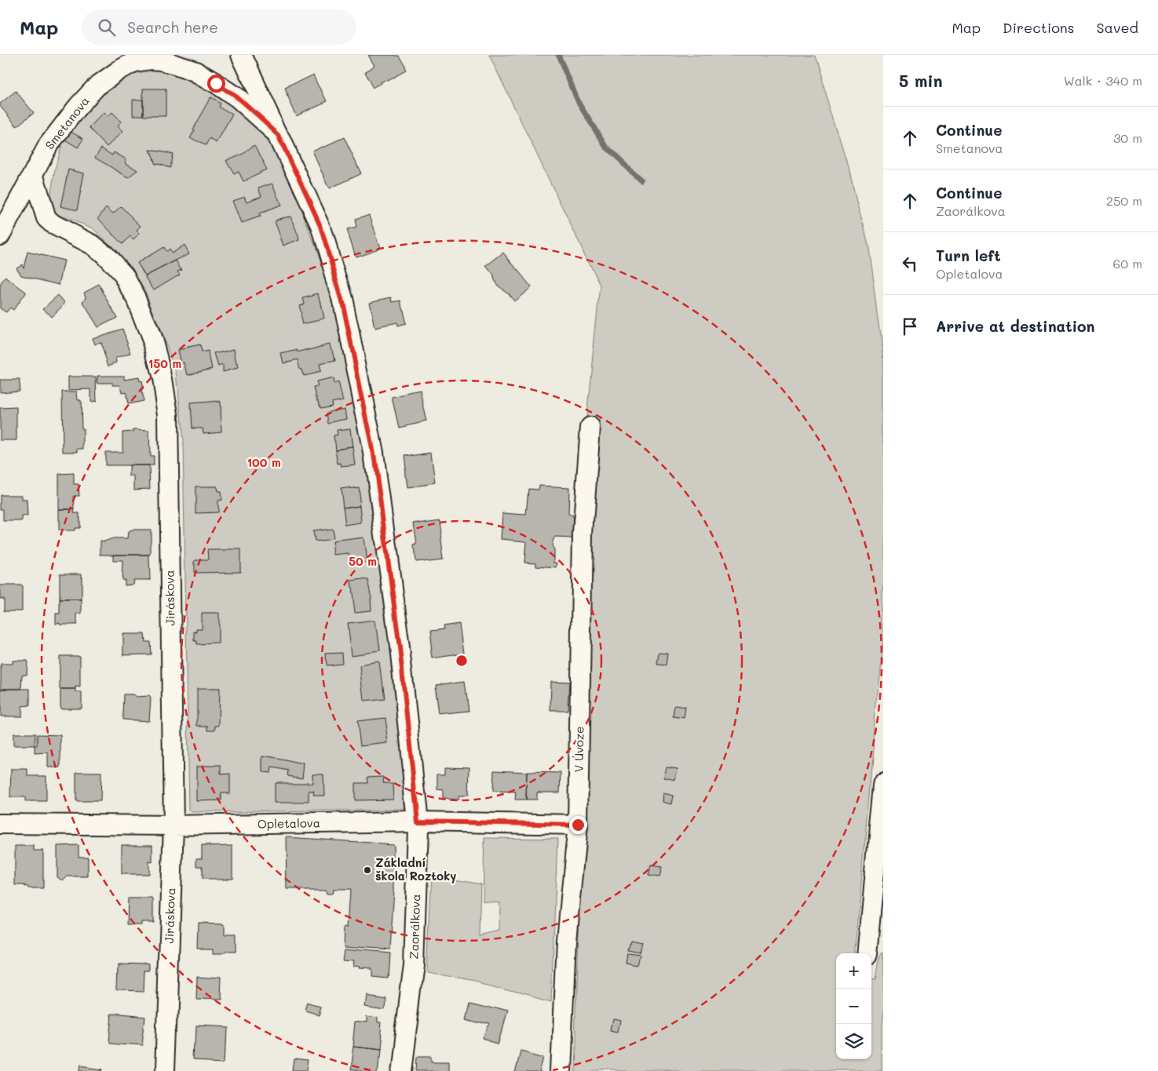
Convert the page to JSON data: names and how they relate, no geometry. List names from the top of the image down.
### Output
{
  "streets": {
    "street": [
      "Smetanova",
      "Jiráskova",
      "V Úvoze",
      "Opletalova",
      "Zaorálkova"
    ]
  },
  "crossings": [
    ["Smetanova", "Jiráskova"],
    ["Smetanova", "Zaorálkova"],
    ["Jiráskova", "Opletalova"],
    ["V Úvoze", "Opletalova"],
    ["Opletalova", "Zaorálkova"]
  ],
  "places": ["Základní škola Roztoky"],
  "page": {
    "header": "Map",
    "search": "Search here",
    "nav": ["Map", "Directions", "Saved"],
    "heading": ["5 min", "Walk · 340 m"],
    "list": [
      ["Continue", "Smetanova", "30 m"],
      ["Continue", "Zaorálkova", "250 m"],
      ["Turn left", "Opletalova", "60 m"],
      "Arrive at destination"
    ],
    "map_buttons": ["+", "−"]
  },
  "rings": ["150 m", "100 m", "50 m"]
}
